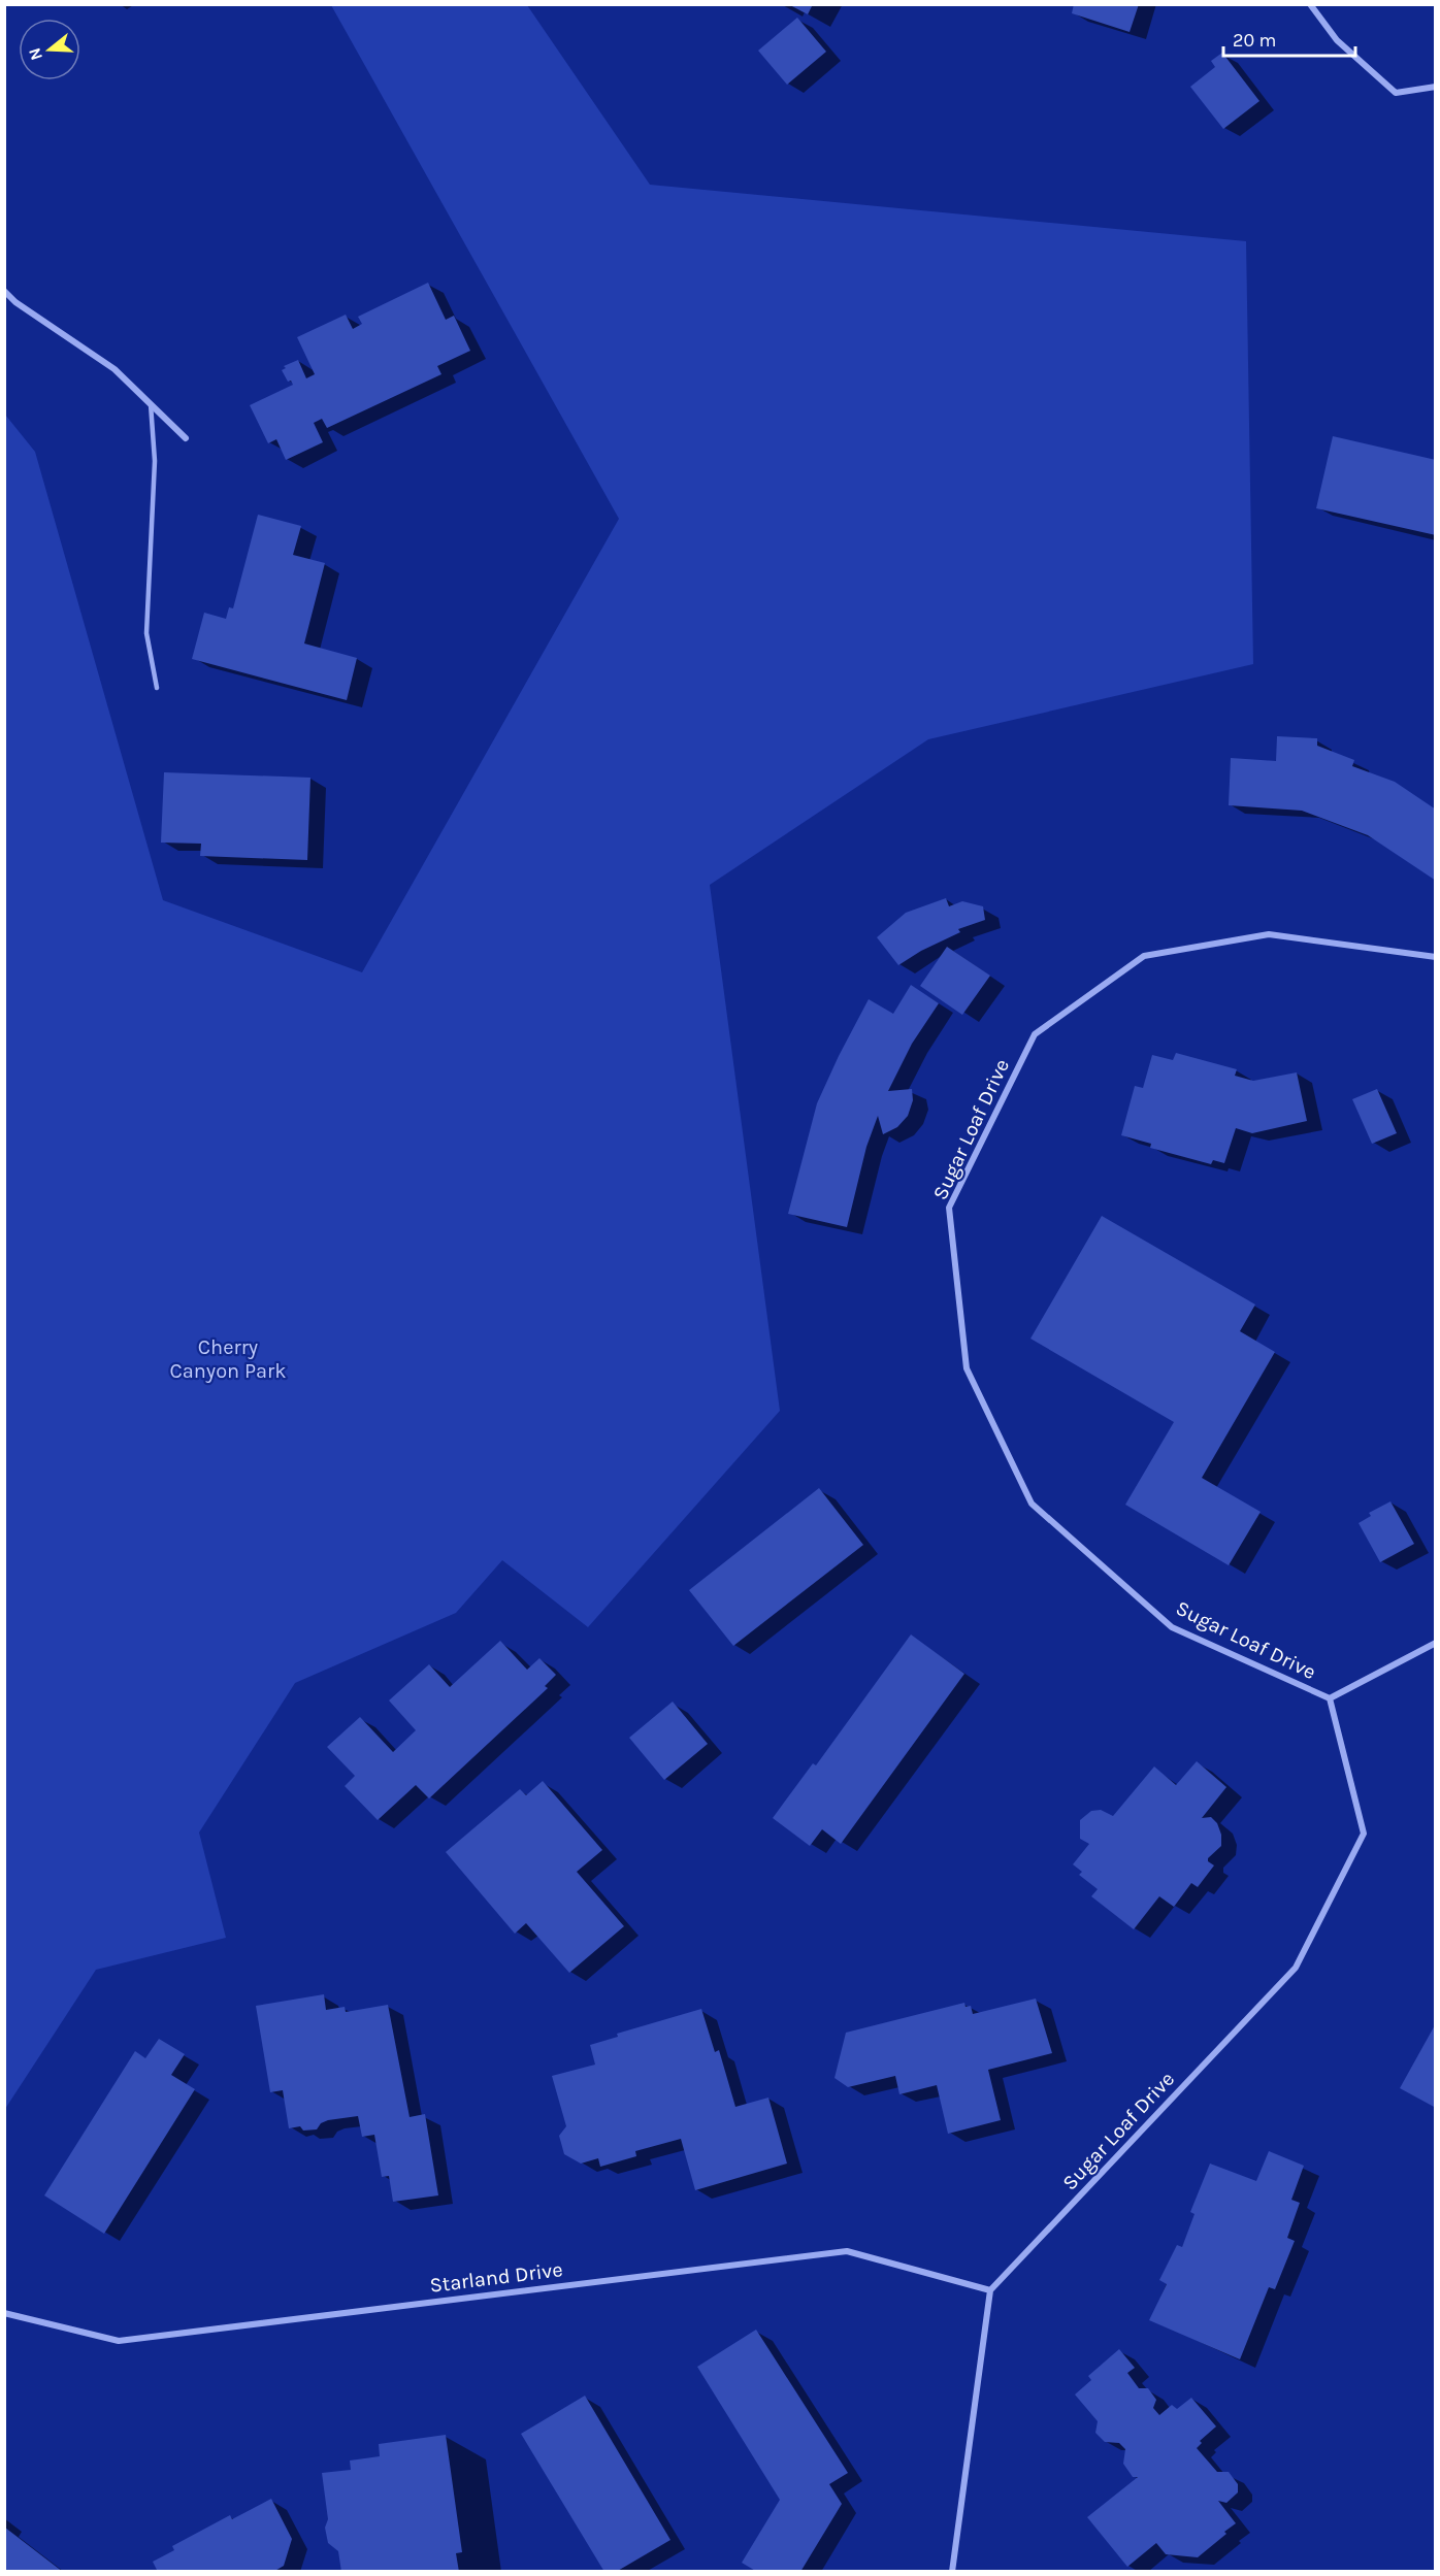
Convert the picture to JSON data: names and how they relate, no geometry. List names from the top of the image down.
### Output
{
  "streets": {
    "street": ["Sugar Loaf Drive", "Starland Drive"]
  },
  "crossings": [
    ["Sugar Loaf Drive", "Starland Drive"]
  ],
  "parks": ["Cherry Canyon Park"],
  "scale_bar": "20 m",
  "north": "left"
}
